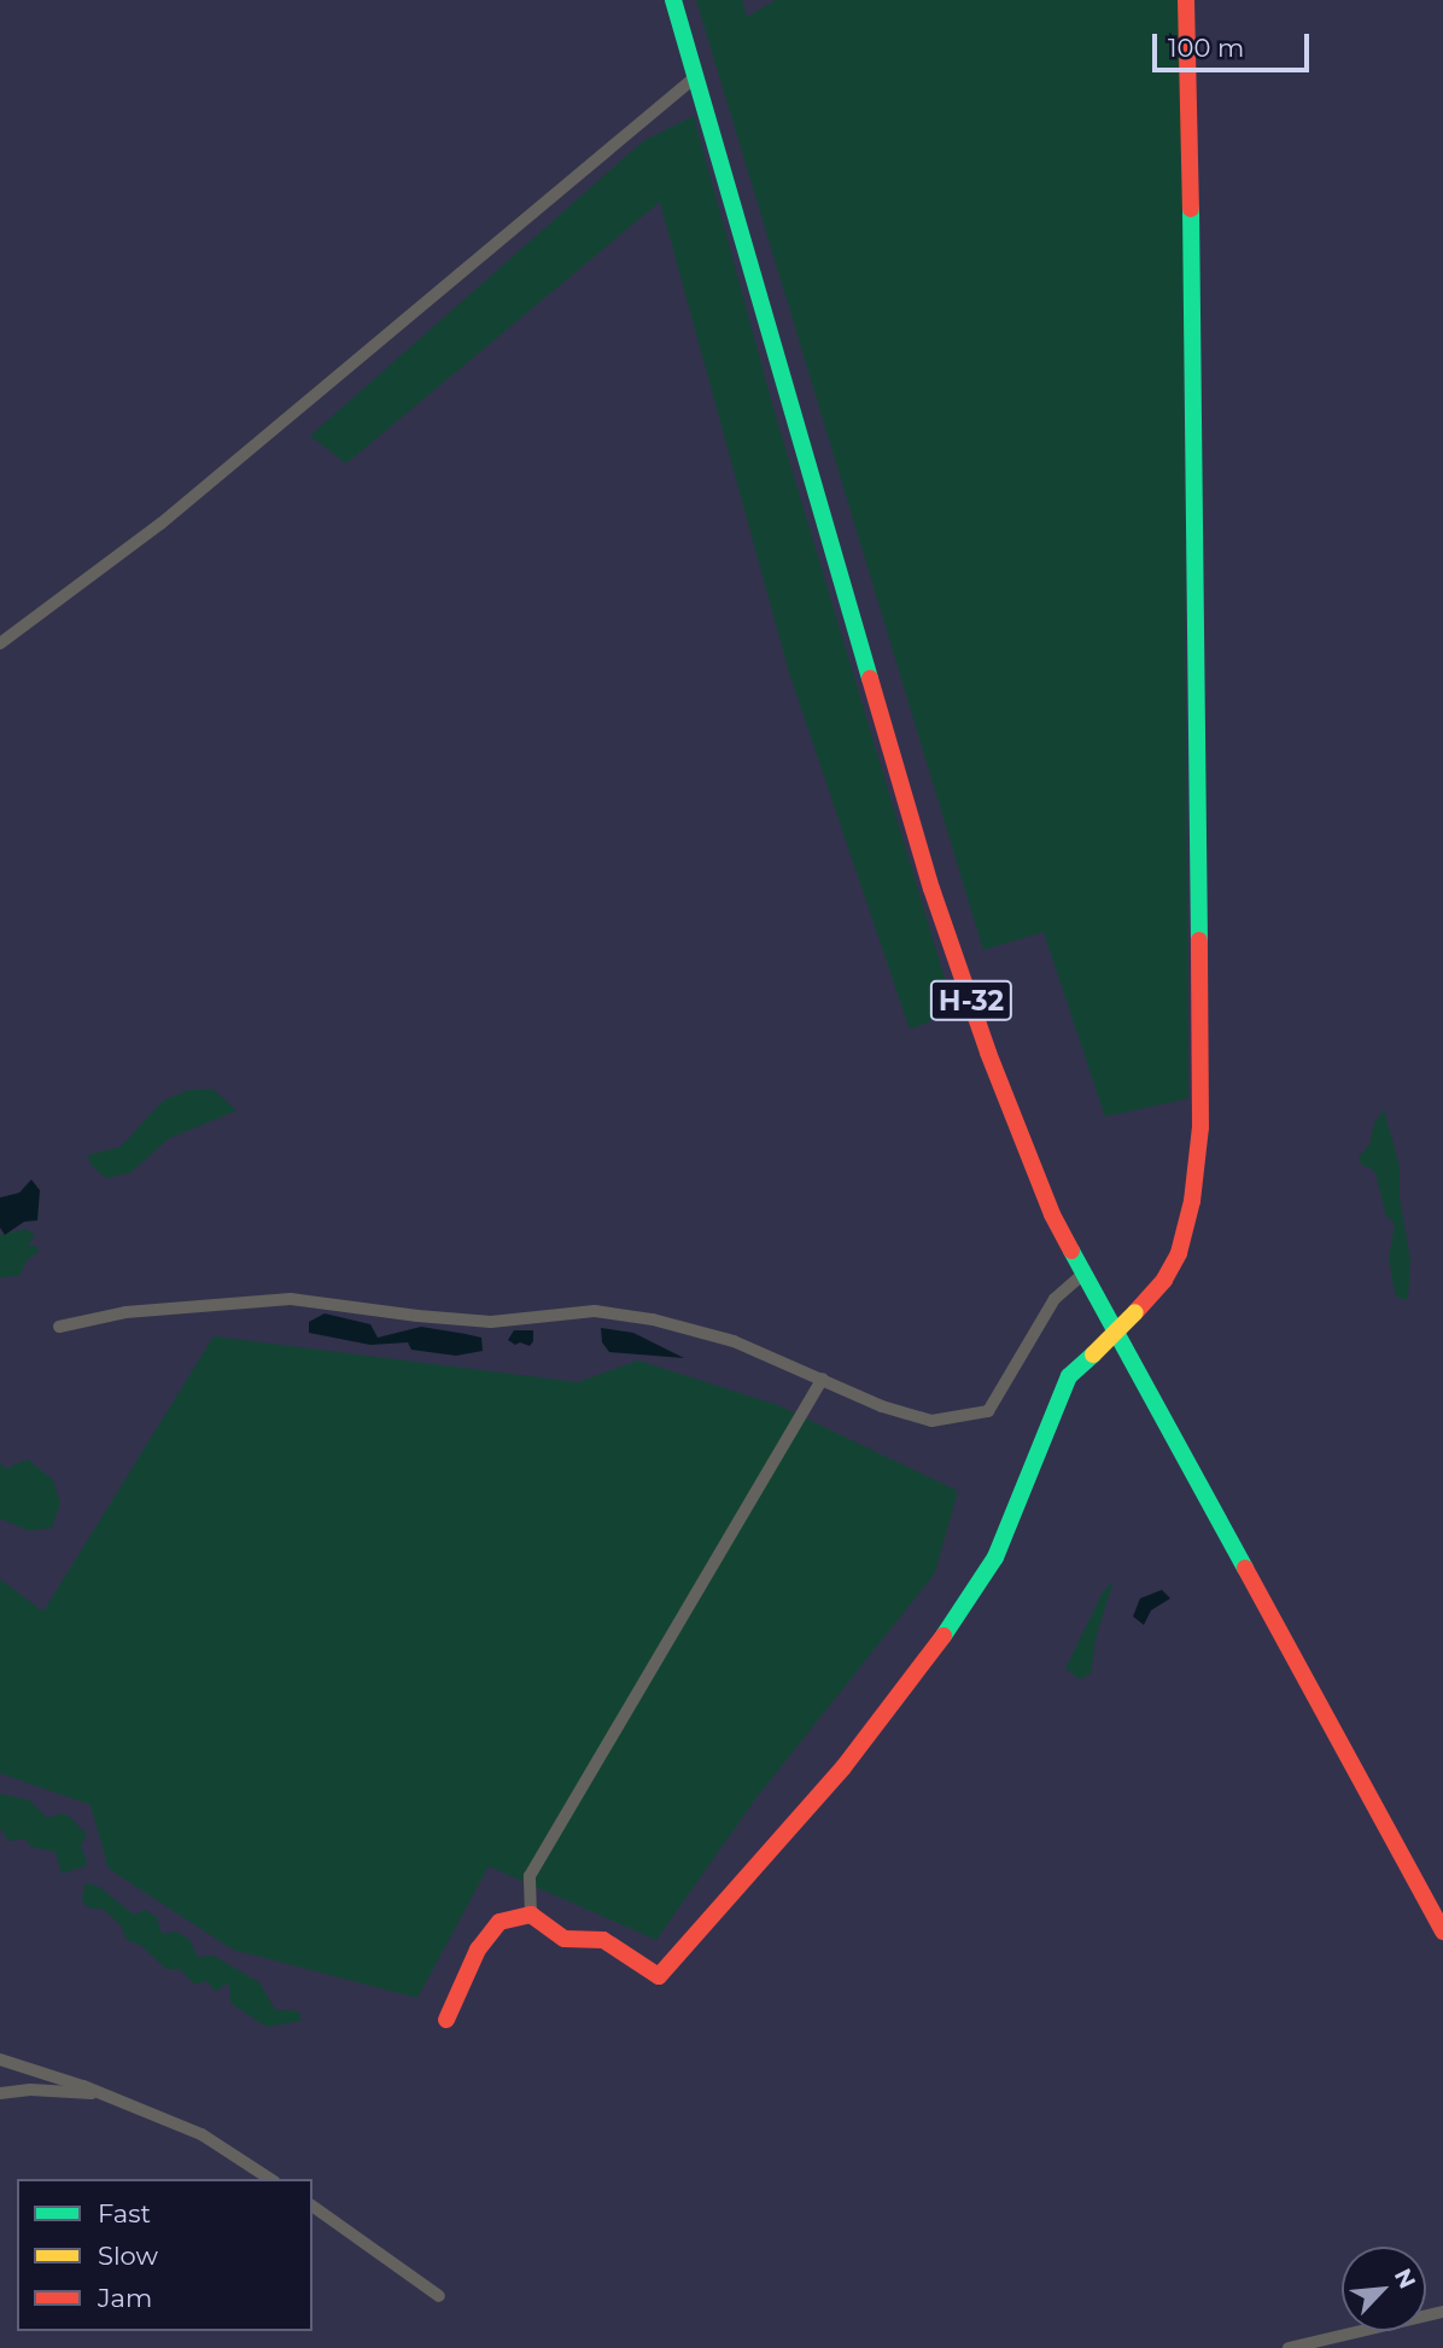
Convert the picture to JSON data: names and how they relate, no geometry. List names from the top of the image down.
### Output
{
  "streets": {
    "street": ["Н-32"]
  },
  "legend": ["Fast", "Slow", "Jam"],
  "scale_bar": "100 m",
  "north": "top right"
}
